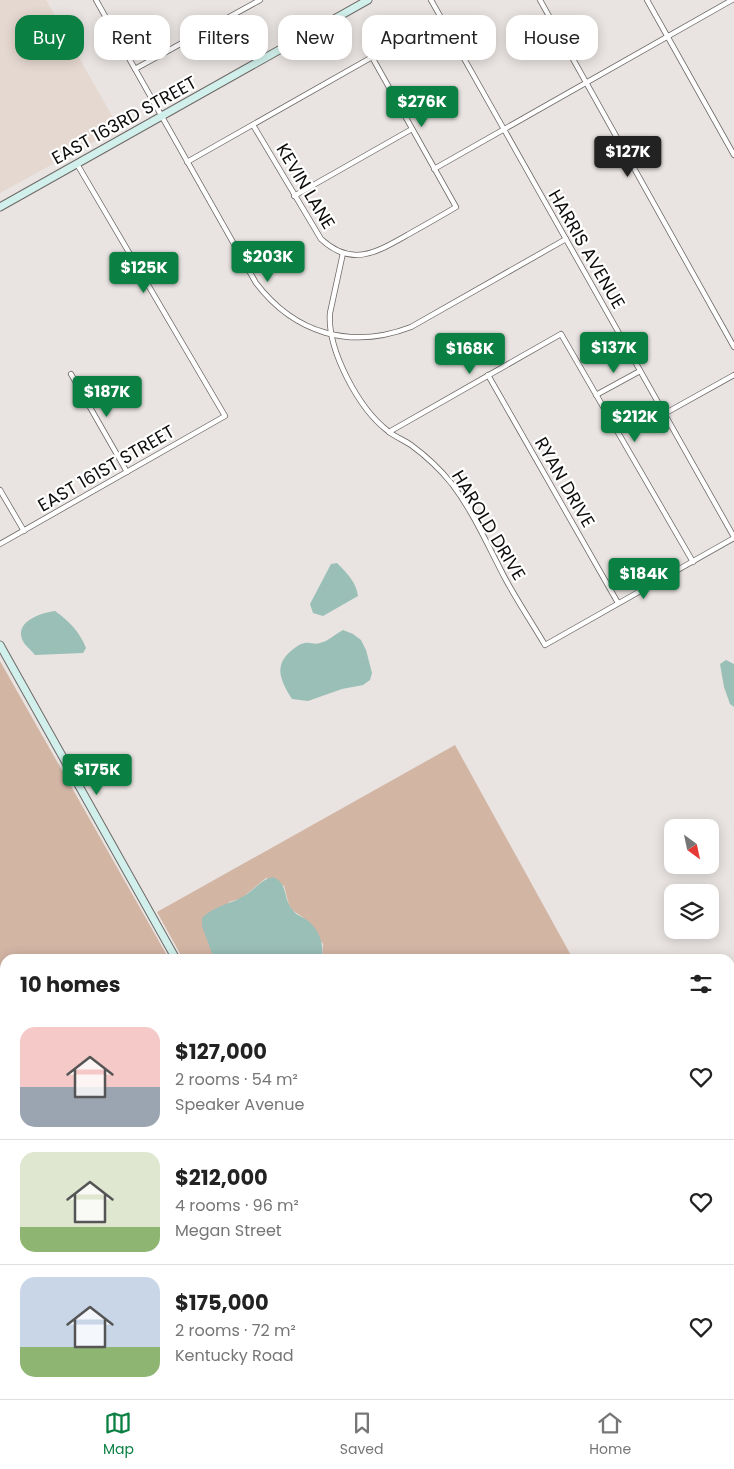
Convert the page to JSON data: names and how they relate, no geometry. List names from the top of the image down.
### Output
{
  "streets": {
    "street": [
      "EAST 163RD STREET",
      "KEVIN LANE",
      "HARRIS AVENUE",
      "EAST 161ST STREET",
      "RYAN DRIVE",
      "HAROLD DRIVE"
    ]
  },
  "crossings": [
    ["EAST 163RD STREET", "EAST 161ST STREET"],
    ["RYAN DRIVE", "HAROLD DRIVE"]
  ],
  "north": "bottom right",
  "page": {
    "chip": [
      "Buy",
      "Rent",
      "Filters",
      "New",
      "Apartment",
      "House"
    ],
    "price": [
      "$276K",
      "$127K",
      "$203K",
      "$125K",
      "$137K",
      "$168K",
      "$187K",
      "$212K",
      "$184K",
      "$175K"
    ],
    "heading": "10 homes",
    "list": [
      {
        "name": "$127,000",
        "note": "2 rooms · 54 m² · Speaker Avenue"
      },
      {
        "name": "$212,000",
        "note": "4 rooms · 96 m² · Megan Street"
      },
      {
        "name": "$175,000",
        "note": "2 rooms · 72 m² · Kentucky Road"
      }
    ],
    "tabs": ["Map", "Saved", "Home"]
  }
}
